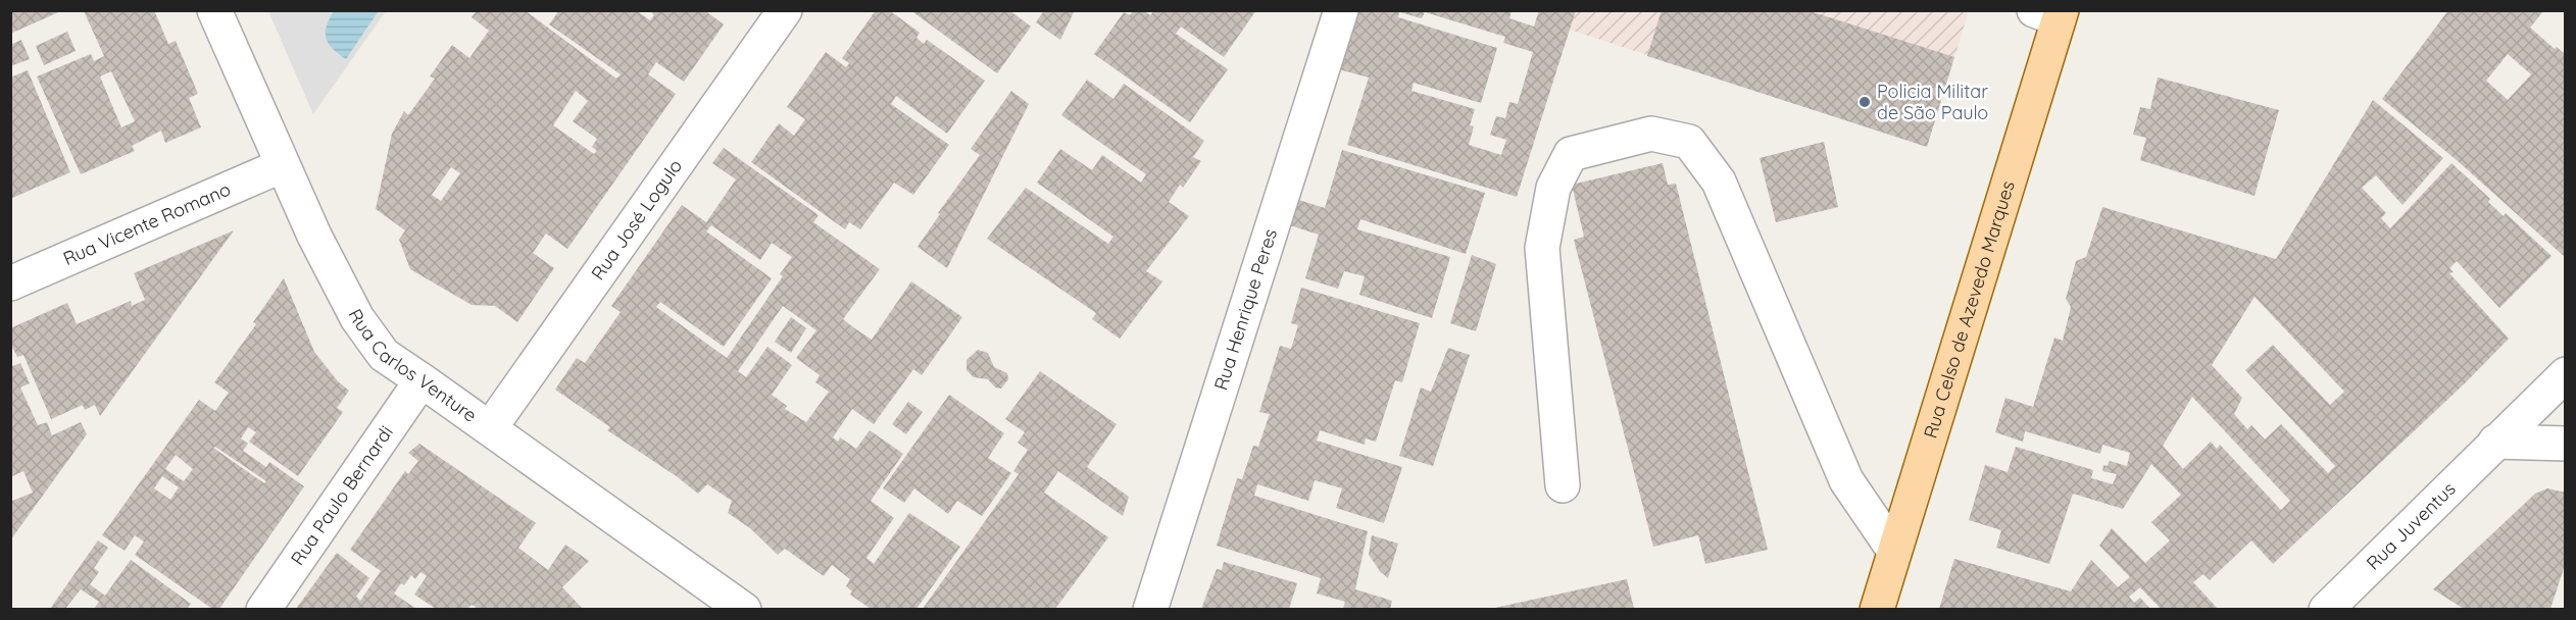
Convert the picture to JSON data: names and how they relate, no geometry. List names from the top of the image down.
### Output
{
  "streets": {
    "main road": ["Rua Celso de Azevedo Marques"],
    "street": [
      "Rua José Logulo",
      "Rua Vicente Romano",
      "Rua Henrique Peres",
      "Rua Carlos Venture",
      "Rua Paulo Bernardi",
      "Rua Juventus"
    ]
  },
  "crossings": [
    ["Rua José Logulo", "Rua Carlos Venture"],
    ["Rua Vicente Romano", "Rua Carlos Venture"],
    ["Rua Carlos Venture", "Rua Paulo Bernardi"]
  ],
  "places": ["Policia Militar de São Paulo"]
}
